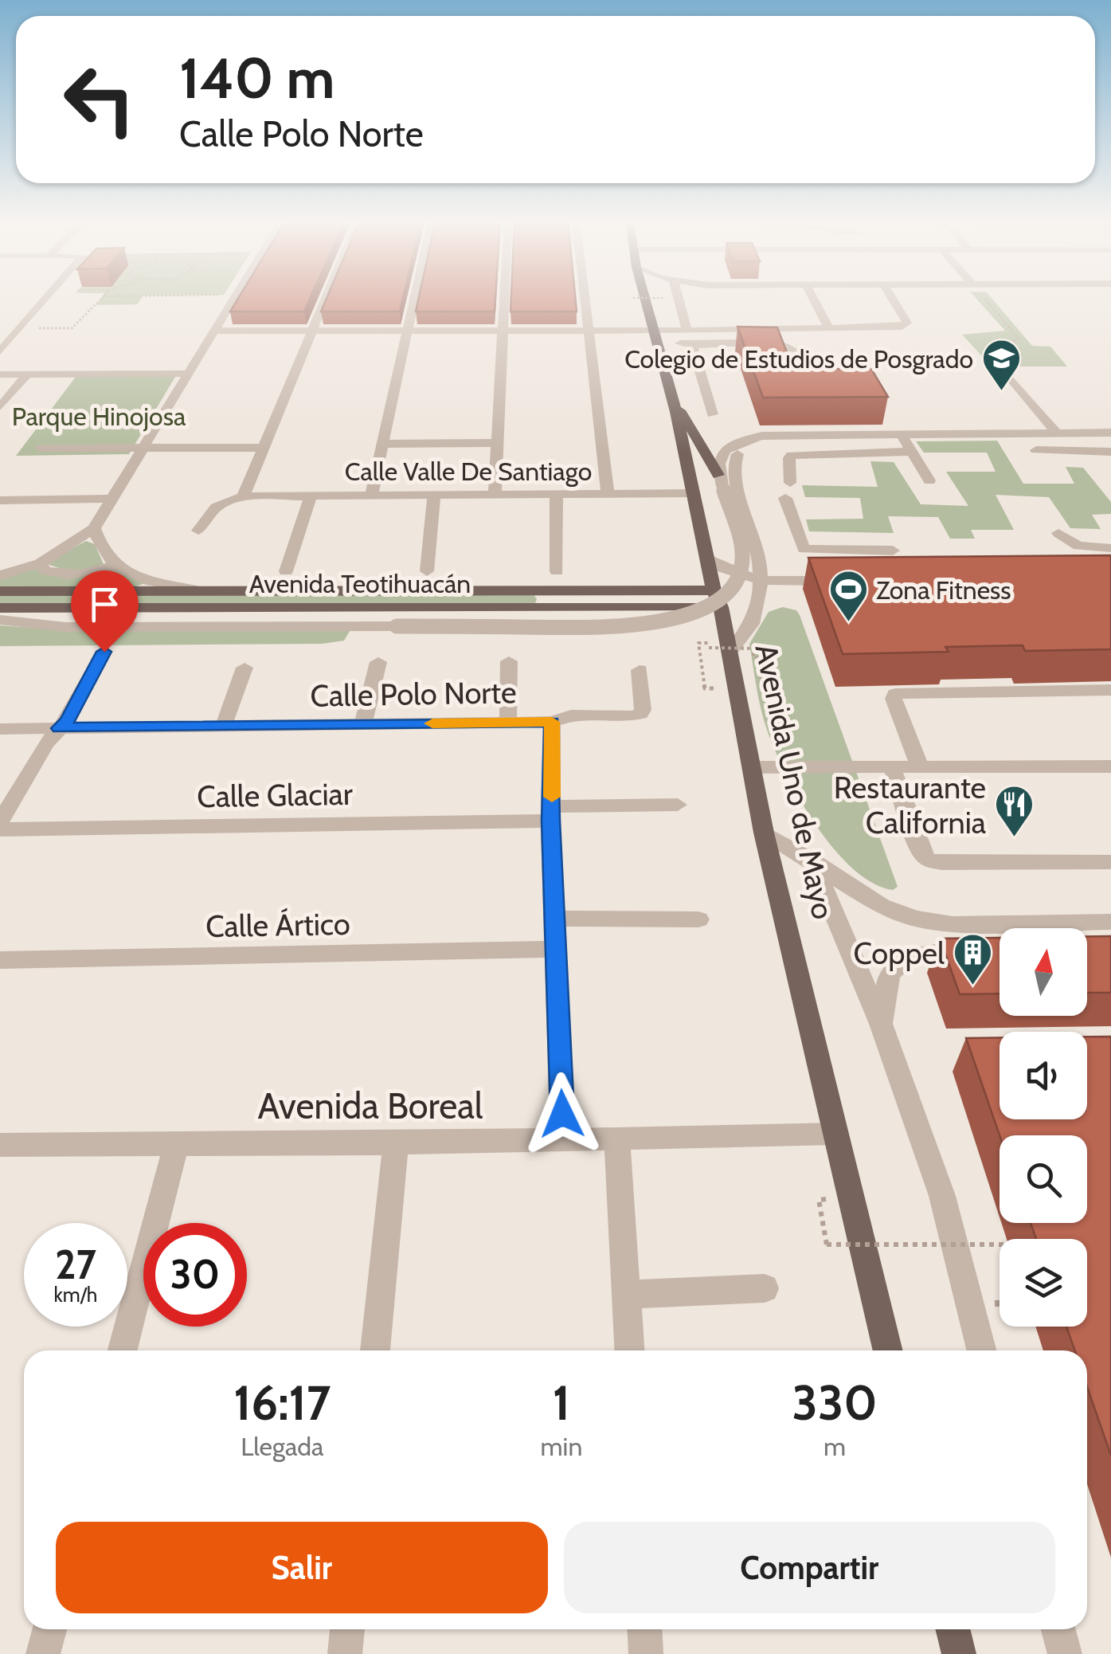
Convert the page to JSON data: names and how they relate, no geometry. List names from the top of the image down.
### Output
{
  "streets": {
    "main road": ["Avenida Teotihuacán", "Avenida Uno de Mayo"],
    "street": [
      "Calle Valle De Santiago",
      "Calle Polo Norte",
      "Calle Glaciar",
      "Calle Ártico",
      "Avenida Boreal"
    ]
  },
  "crossings": [
    ["Calle Valle De Santiago", "Avenida Uno de Mayo"],
    ["Avenida Teotihuacán", "Avenida Uno de Mayo"],
    ["Calle Polo Norte", "Calle Glaciar"],
    ["Calle Polo Norte", "Calle Ártico"],
    ["Calle Polo Norte", "Avenida Boreal"],
    ["Avenida Uno de Mayo", "Avenida Boreal"]
  ],
  "parks": ["Parque Hinojosa"],
  "places": {
    "school or university": ["Colegio de Estudios de Posgrado"],
    "sports": ["Zona Fitness"],
    "restaurant": ["Restaurante California"],
    "building": ["Coppel"]
  },
  "north": "top",
  "page": {
    "turn": ["140 m", "Calle Polo Norte"],
    "speed": "27 km/h",
    "limit": "30",
    "eta": [
      "16:17",
      "Llegada",
      "1",
      "min",
      "330",
      "m"
    ],
    "buttons": ["Salir", "Compartir"]
  }
}
